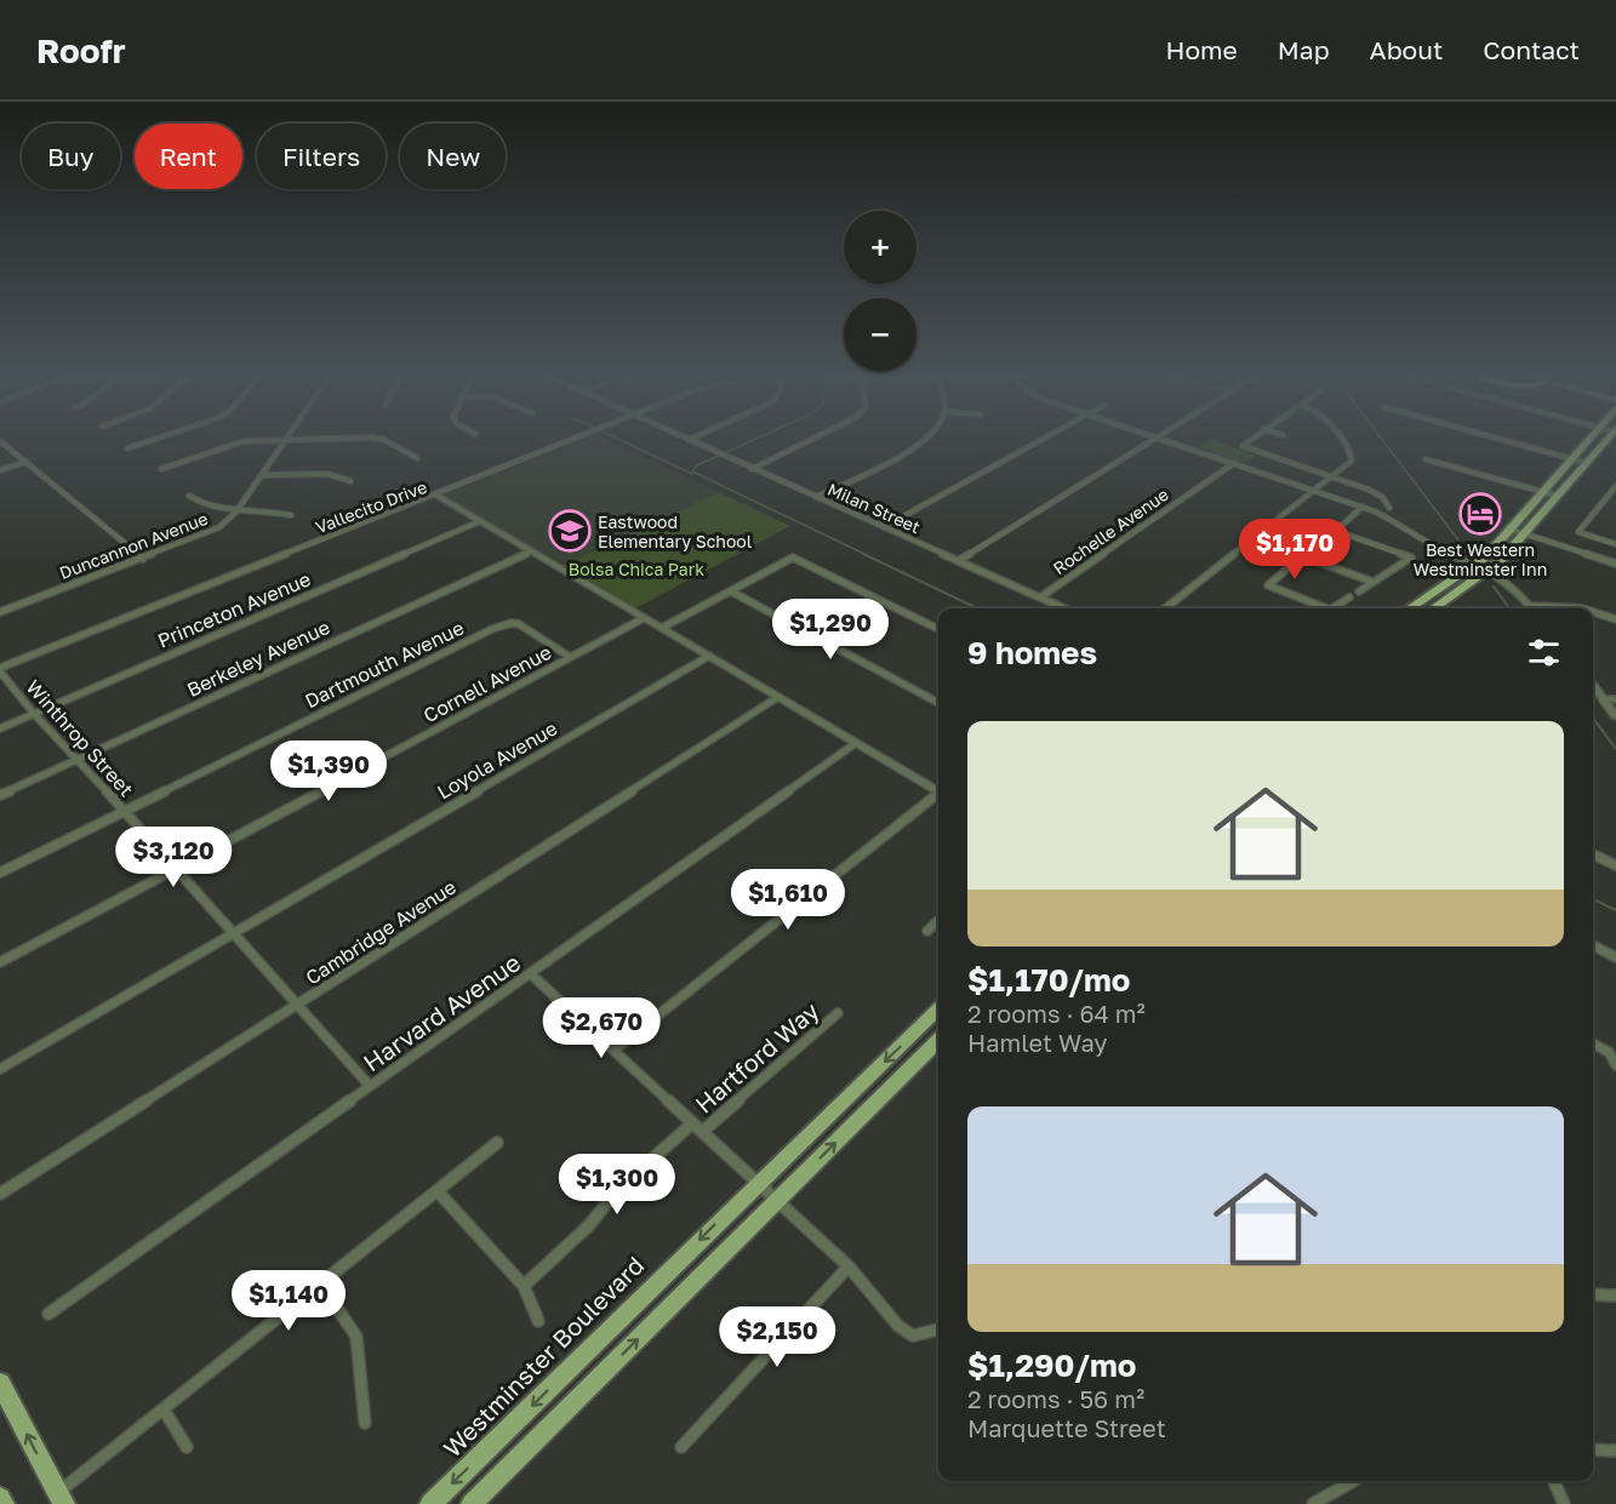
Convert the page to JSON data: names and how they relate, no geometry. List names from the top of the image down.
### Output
{
  "streets": {
    "main road": ["Westminster Boulevard"],
    "street": [
      "Vallecito Drive",
      "Milan Street",
      "Rochelle Avenue",
      "Duncannon Avenue",
      "Princeton Avenue",
      "Berkeley Avenue",
      "Dartmouth Avenue",
      "Cornell Avenue",
      "Winthrop Street",
      "Loyola Avenue",
      "Cambridge Avenue",
      "Harvard Avenue",
      "Hartford Way"
    ]
  },
  "crossings": [
    ["Vallecito Drive", "Winthrop Street"],
    ["Milan Street", "Rochelle Avenue"],
    ["Princeton Avenue", "Winthrop Street"],
    ["Berkeley Avenue", "Winthrop Street"],
    ["Dartmouth Avenue", "Cornell Avenue"],
    ["Dartmouth Avenue", "Winthrop Street"],
    ["Cornell Avenue", "Winthrop Street"],
    ["Winthrop Street", "Loyola Avenue"],
    ["Winthrop Street", "Cambridge Avenue"],
    ["Winthrop Street", "Harvard Avenue"]
  ],
  "parks": ["Bolsa Chica Park"],
  "places": {
    "hotel": ["Best Western Westminster Inn"],
    "school or university": ["Eastwood Elementary School"]
  },
  "page": {
    "header": "Roofr",
    "nav": [
      "Home",
      "Map",
      "About",
      "Contact"
    ],
    "chip": [
      "Buy",
      "Rent",
      "Filters",
      "New"
    ],
    "map_buttons": ["+", "−"],
    "price": [
      "$1,170",
      "$1,290",
      "$1,390",
      "$3,120",
      "$1,610",
      "$2,670",
      "$1,300",
      "$1,140",
      "$2,150"
    ],
    "heading": "9 homes",
    "list": [
      {
        "name": "$1,170/mo",
        "note": "2 rooms · 64 m² · Hamlet Way"
      },
      {
        "name": "$1,290/mo",
        "note": "2 rooms · 56 m² · Marquette Street"
      }
    ]
  }
}
